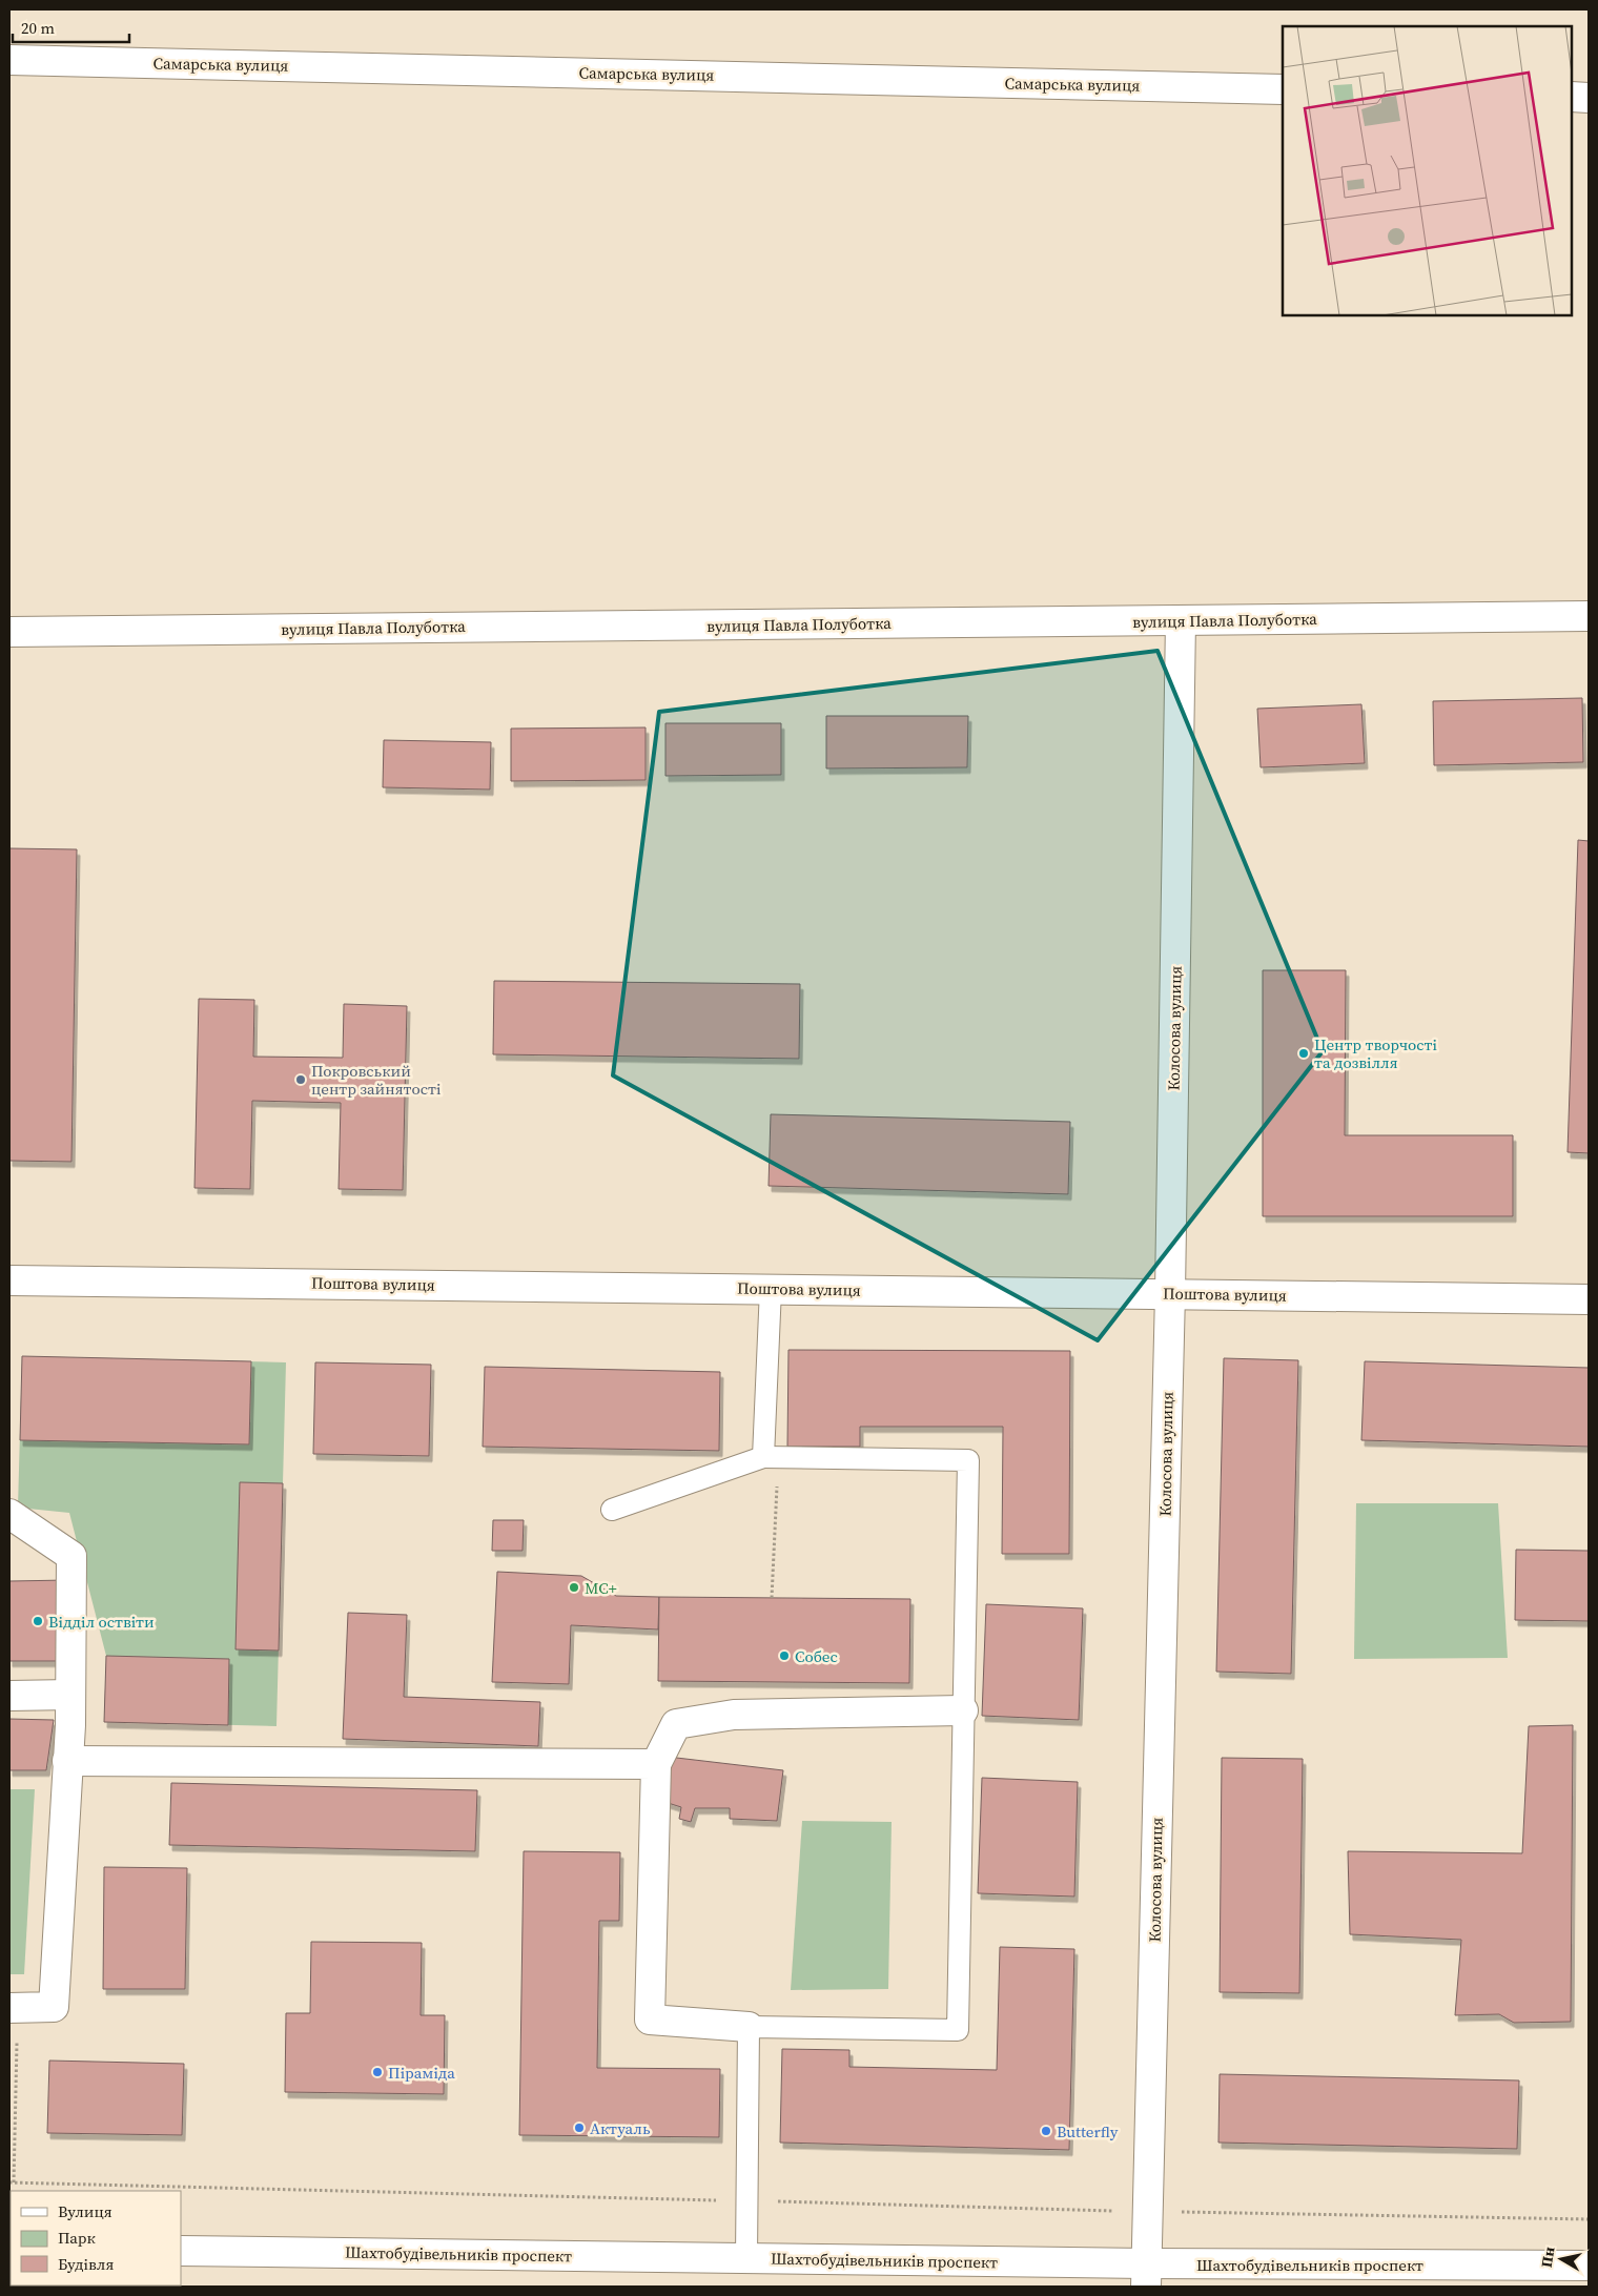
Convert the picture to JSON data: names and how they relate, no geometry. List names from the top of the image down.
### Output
{
  "streets": {
    "street": [
      "Самарська вулиця",
      "вулиця Павла Полуботка",
      "Колосова вулиця",
      "Поштова вулиця",
      "Шахтобудівельників проспект"
    ]
  },
  "crossings": [
    ["вулиця Павла Полуботка", "Колосова вулиця"],
    ["Колосова вулиця", "Поштова вулиця"],
    ["Колосова вулиця", "Шахтобудівельників проспект"]
  ],
  "places": [
    "Центр творчості та дозвілля",
    "Покровський центр зайнятості",
    "МС+",
    "Відділ оствіти",
    "Собес",
    "Піраміда",
    "Актуаль",
    "Butterfly"
  ],
  "legend": ["Вулиця", "Парк", "Будівля"],
  "scale_bar": "20 m",
  "north": "left"
}
